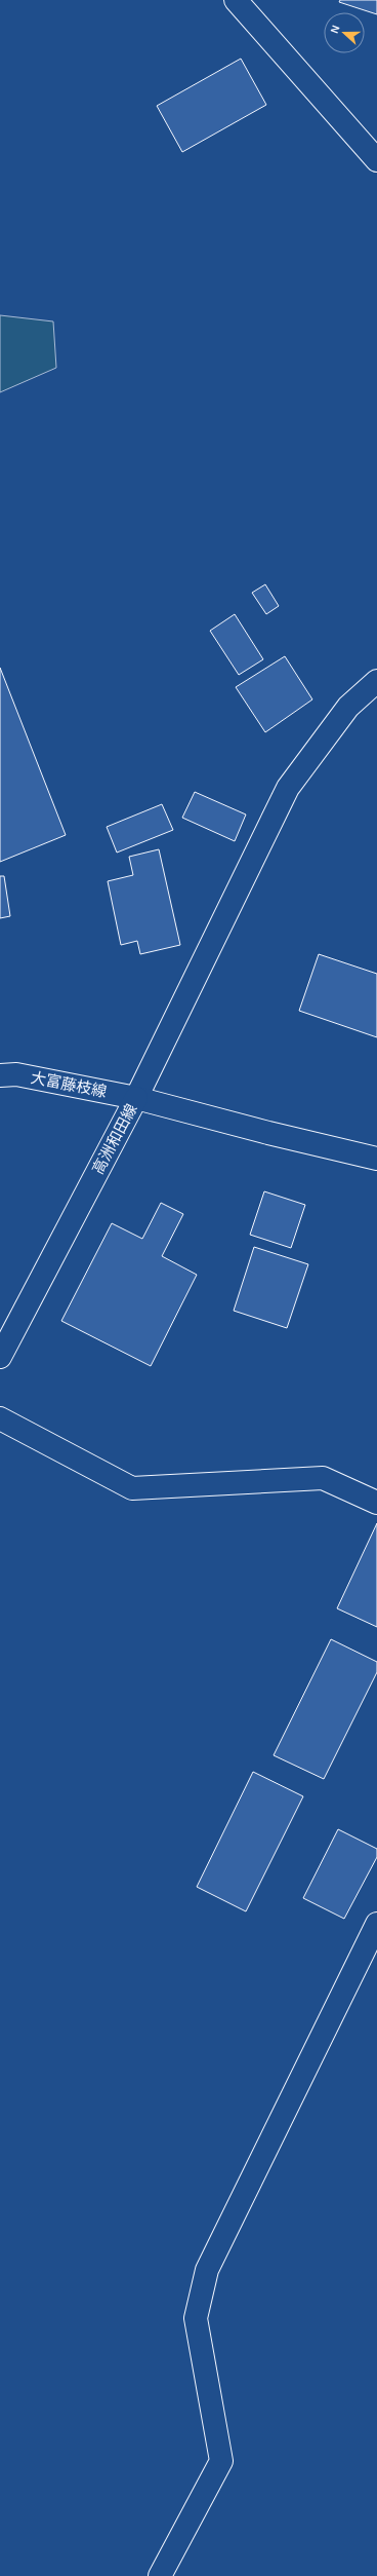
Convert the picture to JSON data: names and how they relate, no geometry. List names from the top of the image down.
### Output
{
  "streets": {
    "street": ["大富藤枝線", "高洲和田線"]
  },
  "crossings": [
    ["大富藤枝線", "高洲和田線"]
  ],
  "north": "left"
}
